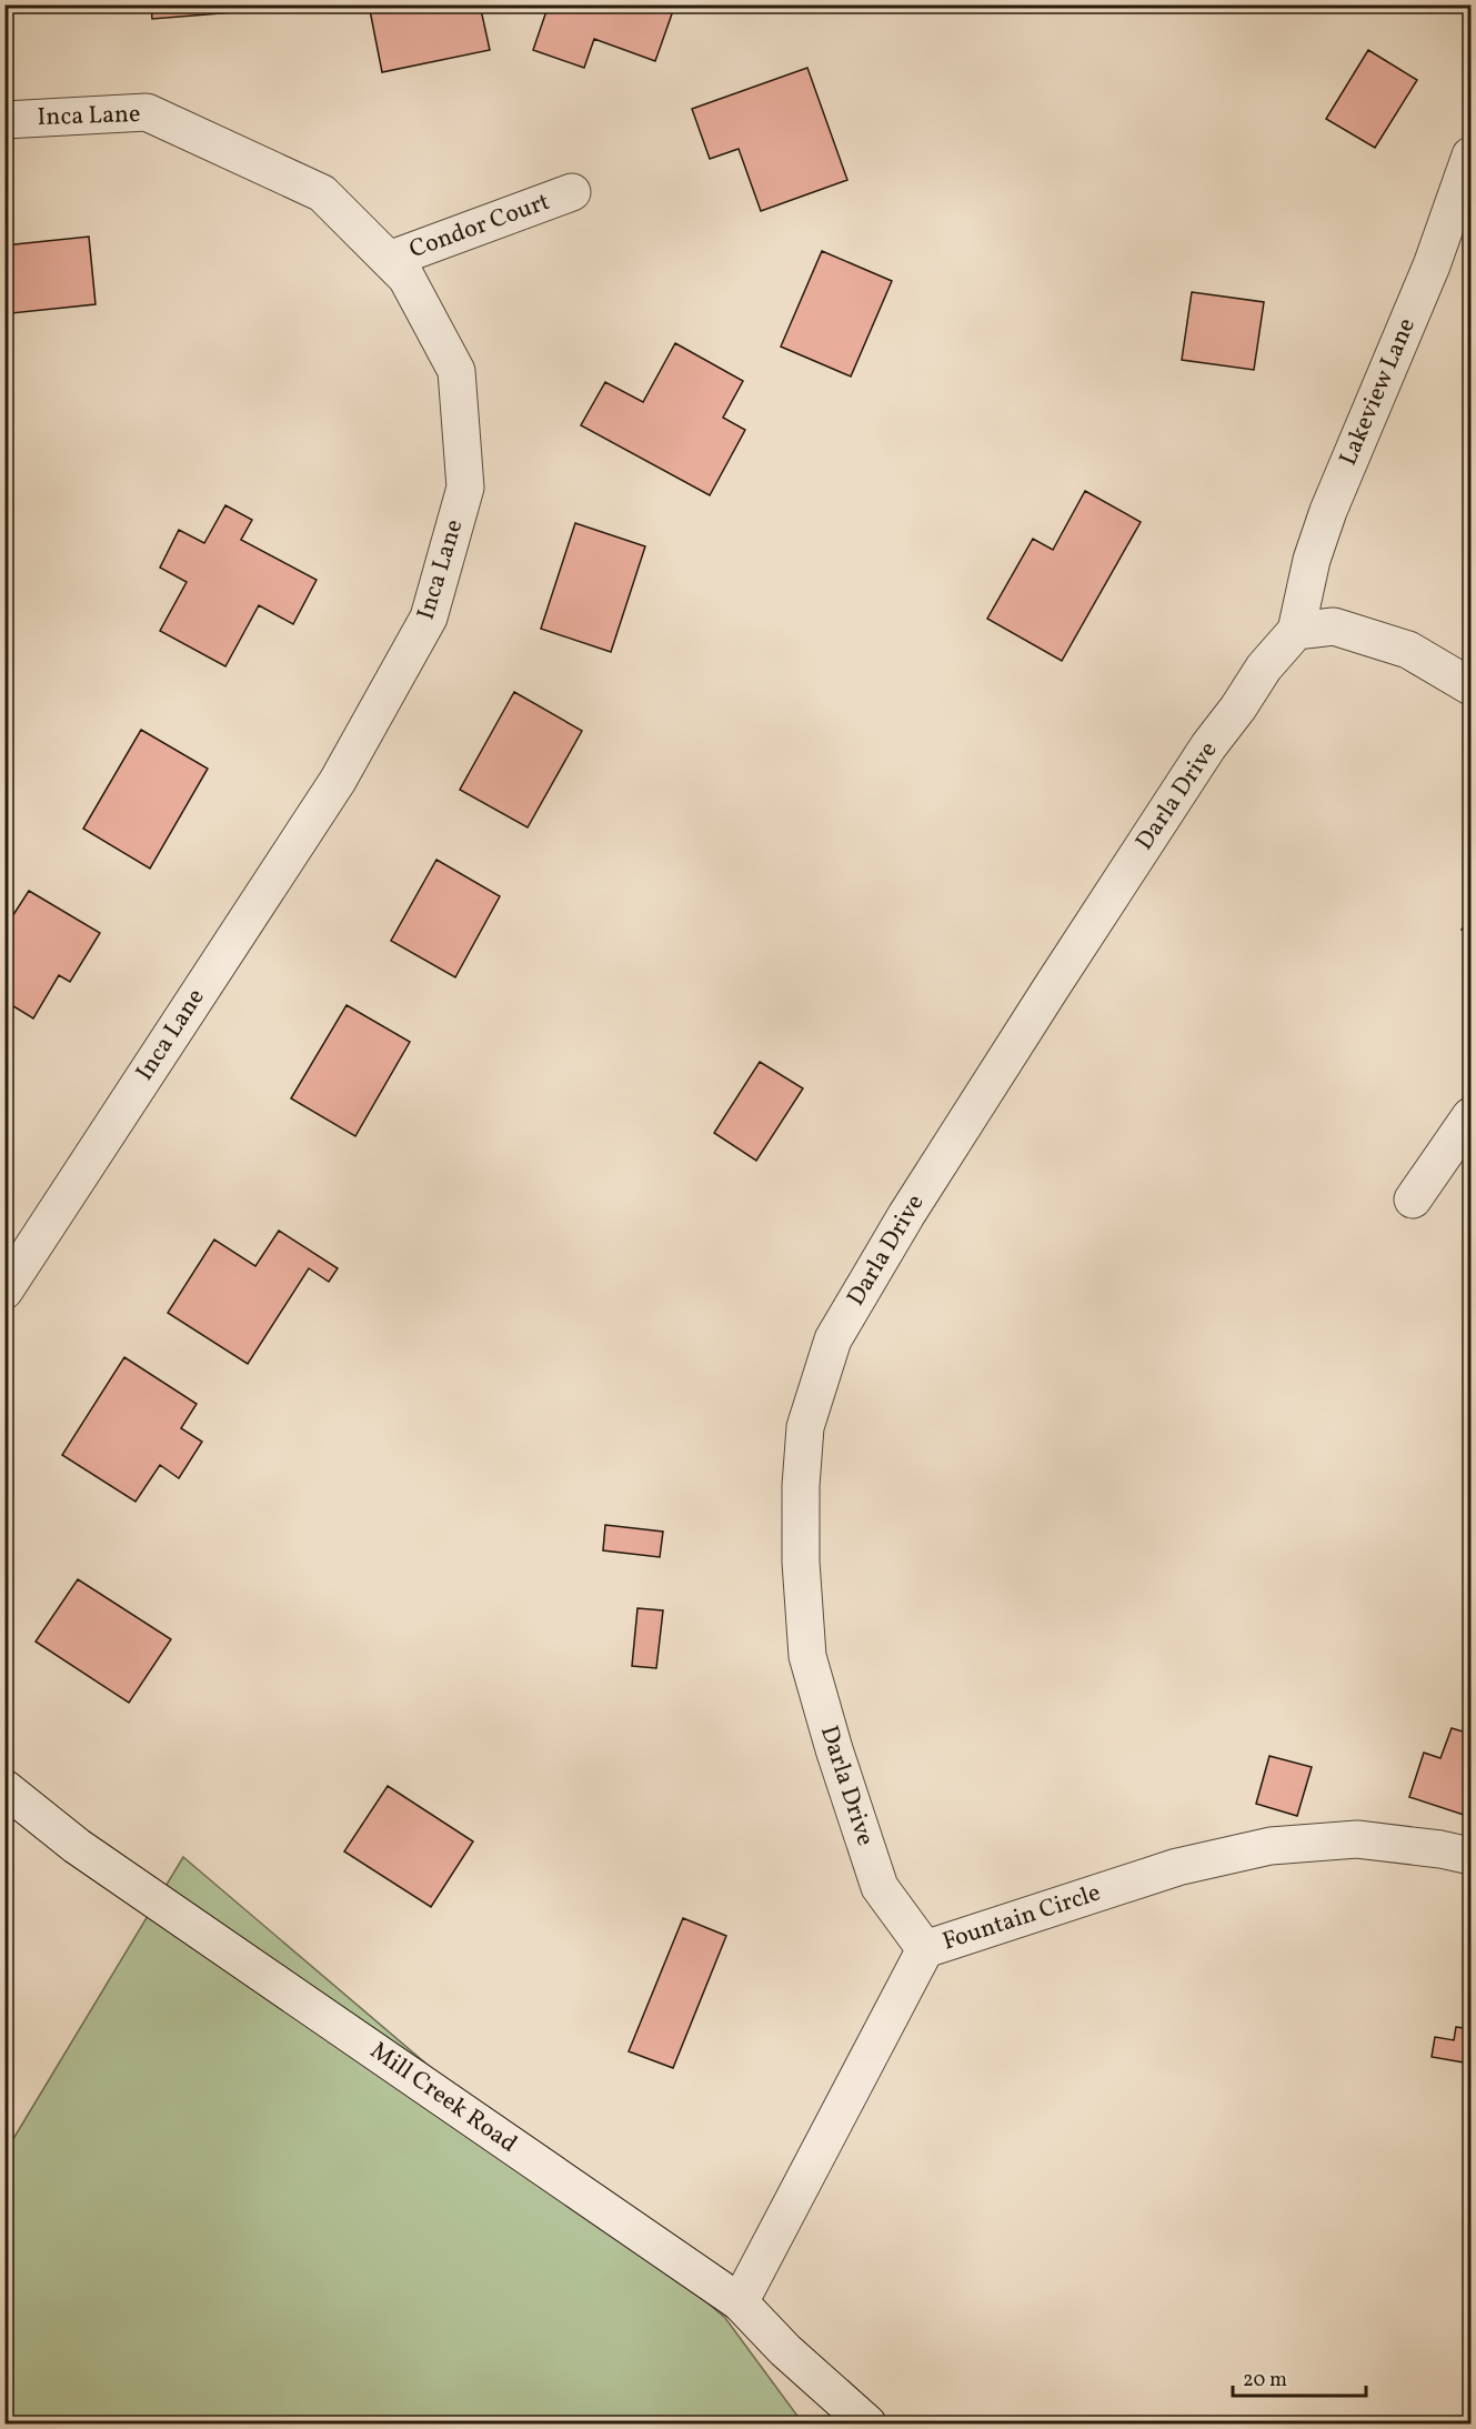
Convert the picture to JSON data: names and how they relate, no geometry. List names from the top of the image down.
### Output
{
  "streets": {
    "street": [
      "Inca Lane",
      "Condor Court",
      "Lakeview Lane",
      "Darla Drive",
      "Fountain Circle",
      "Mill Creek Road"
    ]
  },
  "crossings": [
    ["Inca Lane", "Condor Court"],
    ["Lakeview Lane", "Darla Drive"],
    ["Darla Drive", "Fountain Circle"],
    ["Fountain Circle", "Mill Creek Road"]
  ],
  "scale_bar": "20 m"
}
